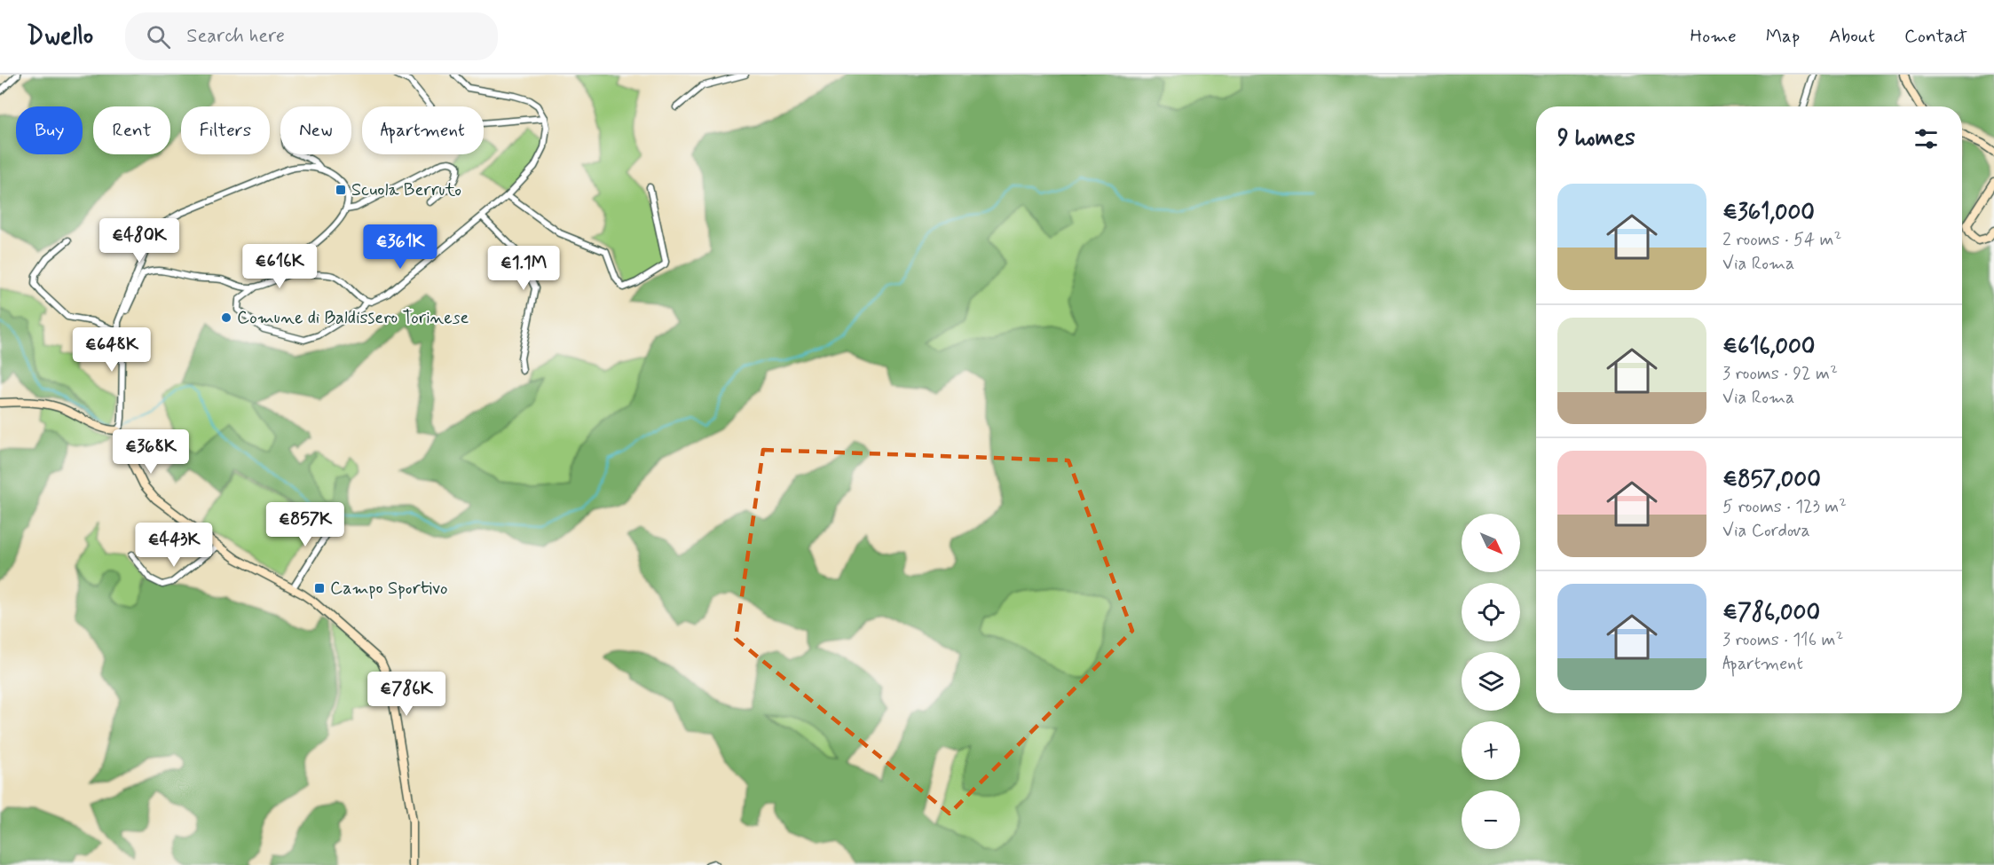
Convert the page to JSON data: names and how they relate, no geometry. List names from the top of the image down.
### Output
{
  "places": {
    "transit": ["Scuola Berruto", "Campo Sportivo"],
    "other": ["Comune di Baldissero Torinese"]
  },
  "north": "bottom right",
  "page": {
    "header": "Dwello",
    "search": "Search here",
    "nav": [
      "Home",
      "Map",
      "About",
      "Contact"
    ],
    "chip": [
      "Buy",
      "Rent",
      "Filters",
      "New",
      "Apartment"
    ],
    "heading": "9 homes",
    "list": [
      {
        "name": "€361,000",
        "note": "2 rooms · 54 m² · Via Roma"
      },
      {
        "name": "€616,000",
        "note": "3 rooms · 92 m² · Via Roma"
      },
      {
        "name": "€857,000",
        "note": "5 rooms · 123 m² · Via Cordova"
      },
      {
        "name": "€786,000",
        "note": "3 rooms · 116 m² · Apartment"
      }
    ],
    "price": [
      "€480K",
      "€361K",
      "€616K",
      "€1.1M",
      "€648K",
      "€368K",
      "€857K",
      "€443K",
      "€786K"
    ],
    "map_buttons": ["+", "−"]
  }
}
